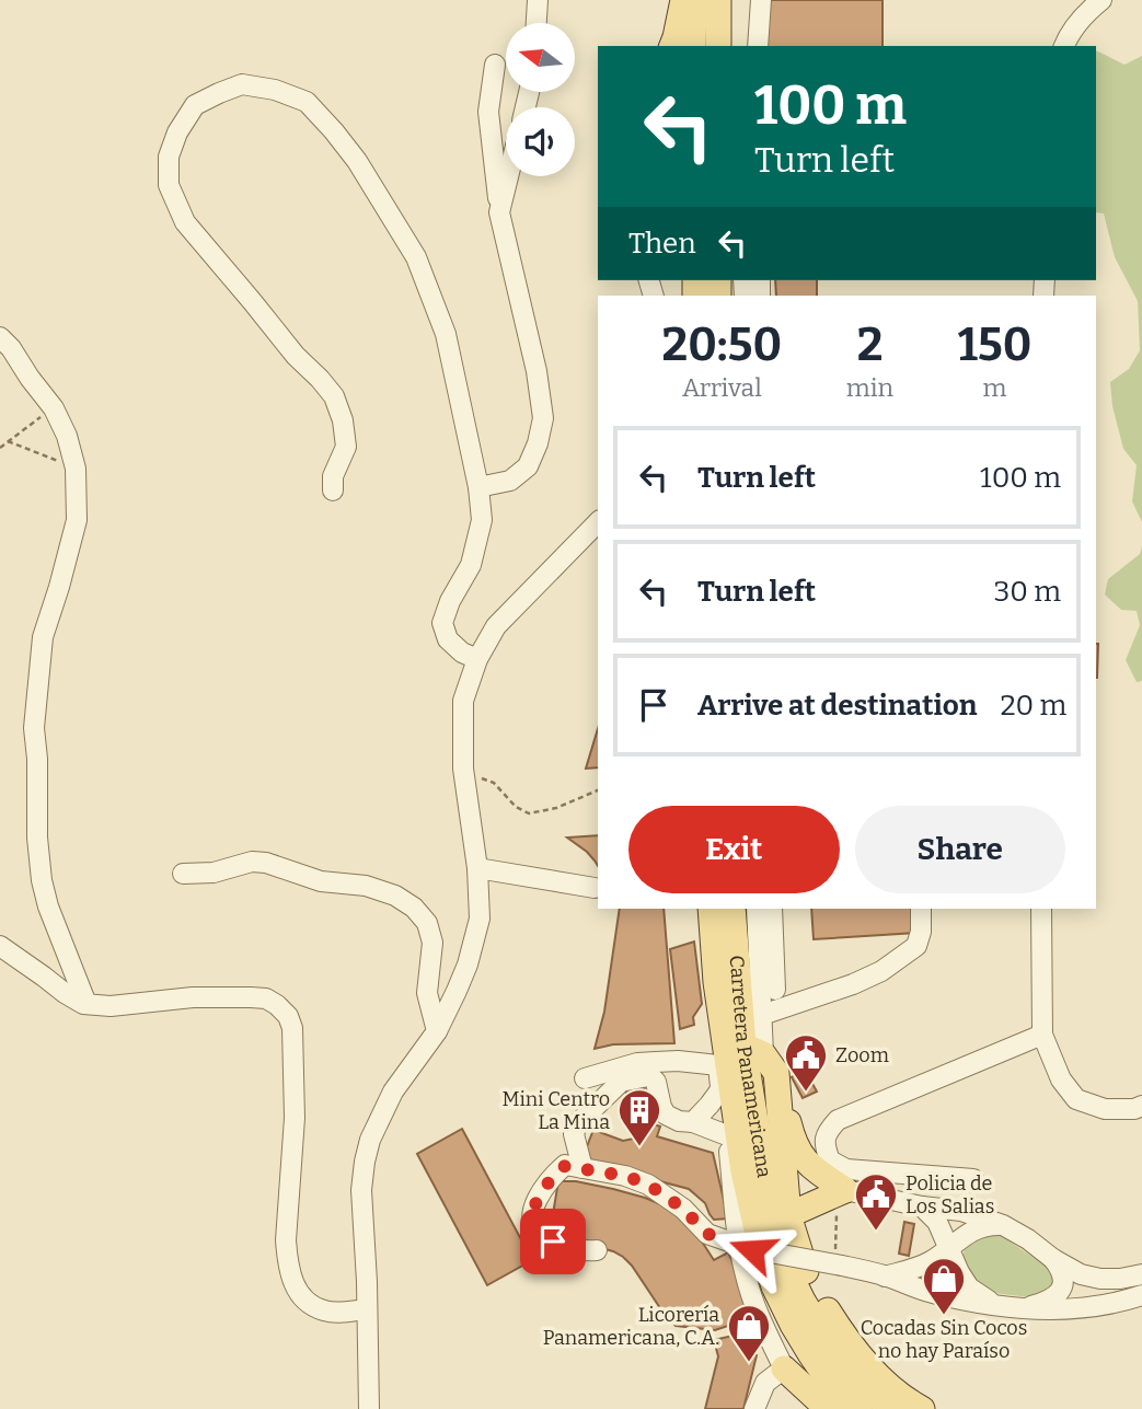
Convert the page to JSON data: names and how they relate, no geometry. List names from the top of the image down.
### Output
{
  "streets": {
    "main road": ["Carretera Panamericana"]
  },
  "places": {
    "public building": ["Zoom", "Policia de Los Salias"],
    "building": ["Mini Centro La Mina"],
    "shop": ["Cocadas Sin Cocos no hay Paraíso", "Licorería Panamericana, C.A."]
  },
  "north": "left",
  "page": {
    "turn": ["100 m", "Turn left"],
    "then": "Then",
    "eta": [
      "20:50",
      "Arrival",
      "2",
      "min",
      "150",
      "m"
    ],
    "list": [
      {
        "name": "Turn left",
        "value": "100 m"
      },
      {
        "name": "Turn left",
        "value": "30 m"
      },
      {
        "name": "Arrive at destination",
        "value": "20 m"
      }
    ],
    "buttons": ["Exit", "Share"]
  }
}
